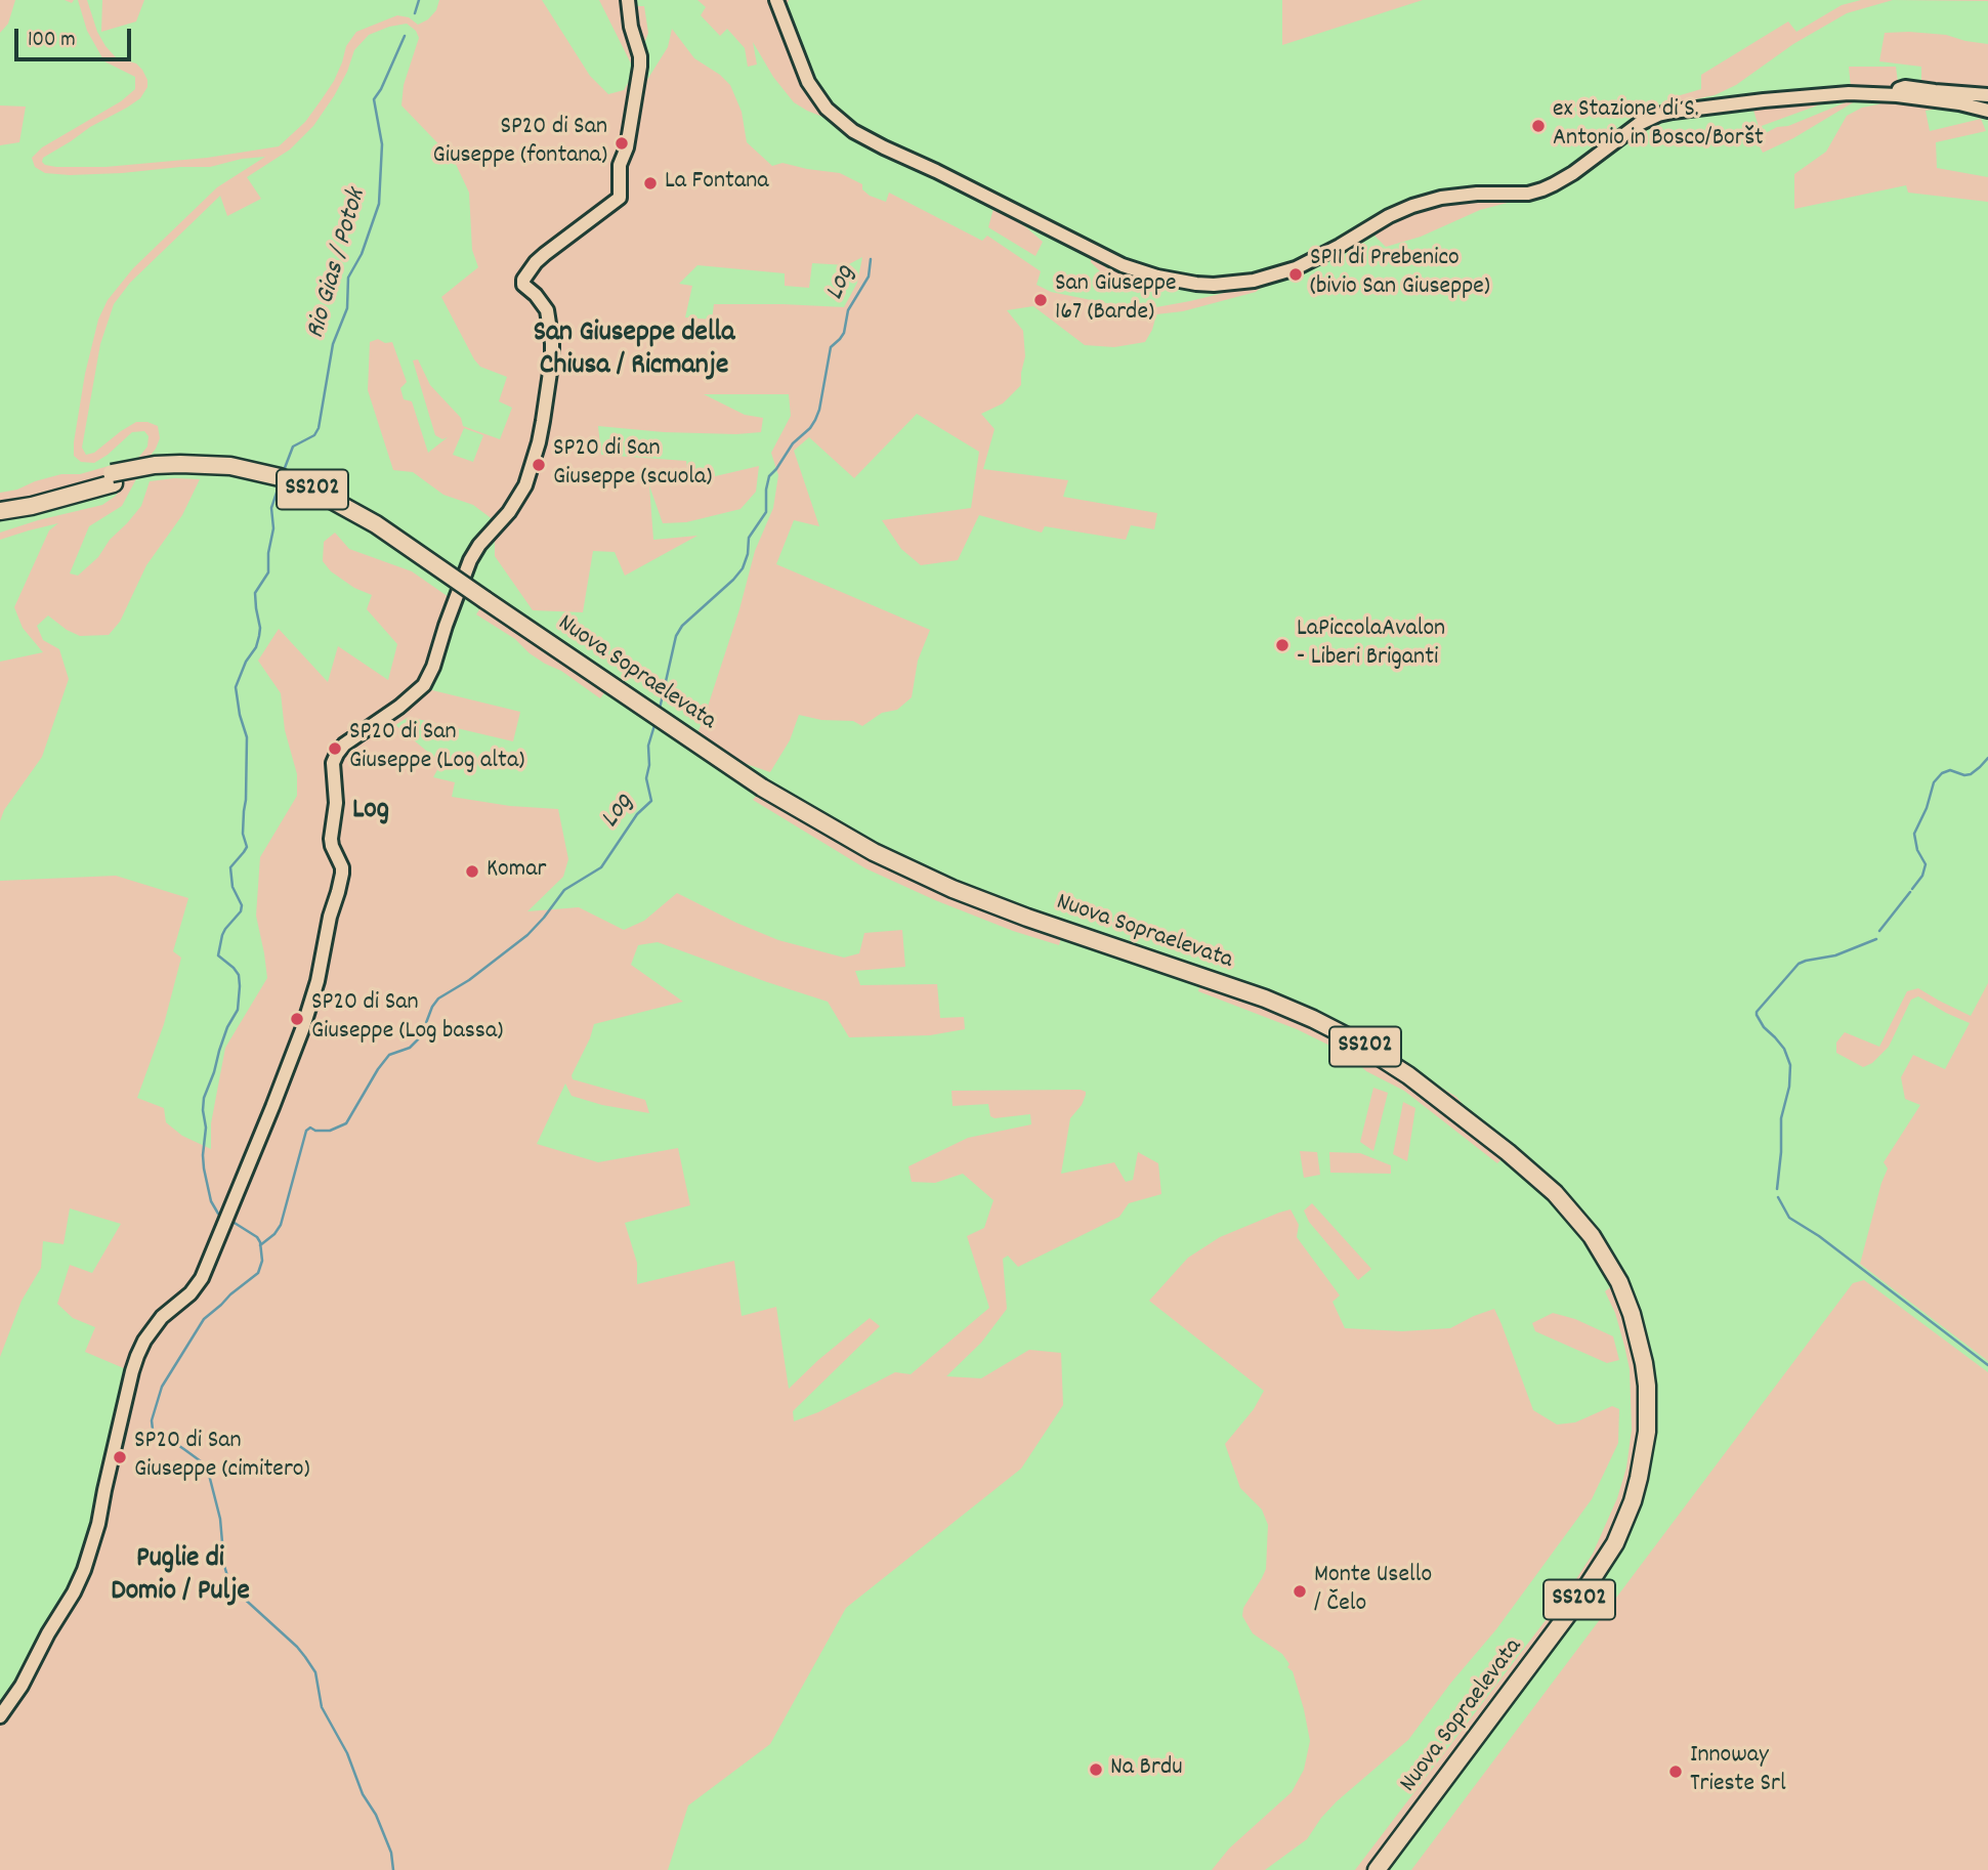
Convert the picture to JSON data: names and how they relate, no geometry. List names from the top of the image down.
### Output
{
  "streets": {
    "highway": ["SS202", "Nuova Sopraelevata"]
  },
  "districts": ["San Giuseppe della Chiusa / Ricmanje", "Log", "Puglie di Domio / Pulje"],
  "water": ["Rio Gias / Potok", "Log"],
  "places": [
    "ex Stazione di S. Antonio in Bosco/Boršt",
    "SP20 di San Giuseppe (fontana)",
    "La Fontana",
    "SP11 di Prebenico (bivio San Giuseppe)",
    "San Giuseppe 167 (Barde)",
    "SP20 di San Giuseppe (scuola)",
    "LaPiccolaAvalon - Liberi Briganti",
    "SP20 di San Giuseppe (Log alta)",
    "Komar",
    "SP20 di San Giuseppe (Log bassa)",
    "SP20 di San Giuseppe (cimitero)",
    "Monte Usello / Čelo",
    "Na Brdu",
    "Innoway Trieste Srl"
  ],
  "scale_bar": "100 m"
}
